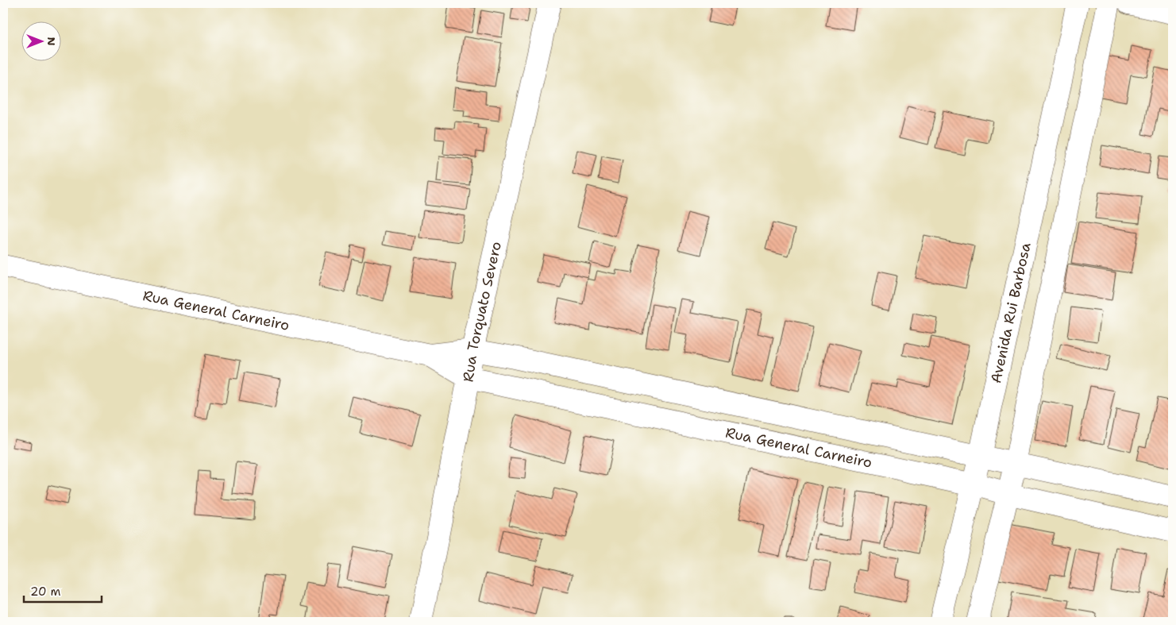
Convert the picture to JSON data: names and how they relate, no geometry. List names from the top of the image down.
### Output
{
  "streets": {
    "street": ["Rua General Carneiro", "Rua Torquato Severo", "Avenida Rui Barbosa"]
  },
  "crossings": [
    ["Rua General Carneiro", "Rua Torquato Severo"],
    ["Rua General Carneiro", "Avenida Rui Barbosa"]
  ],
  "scale_bar": "20 m",
  "north": "right"
}
